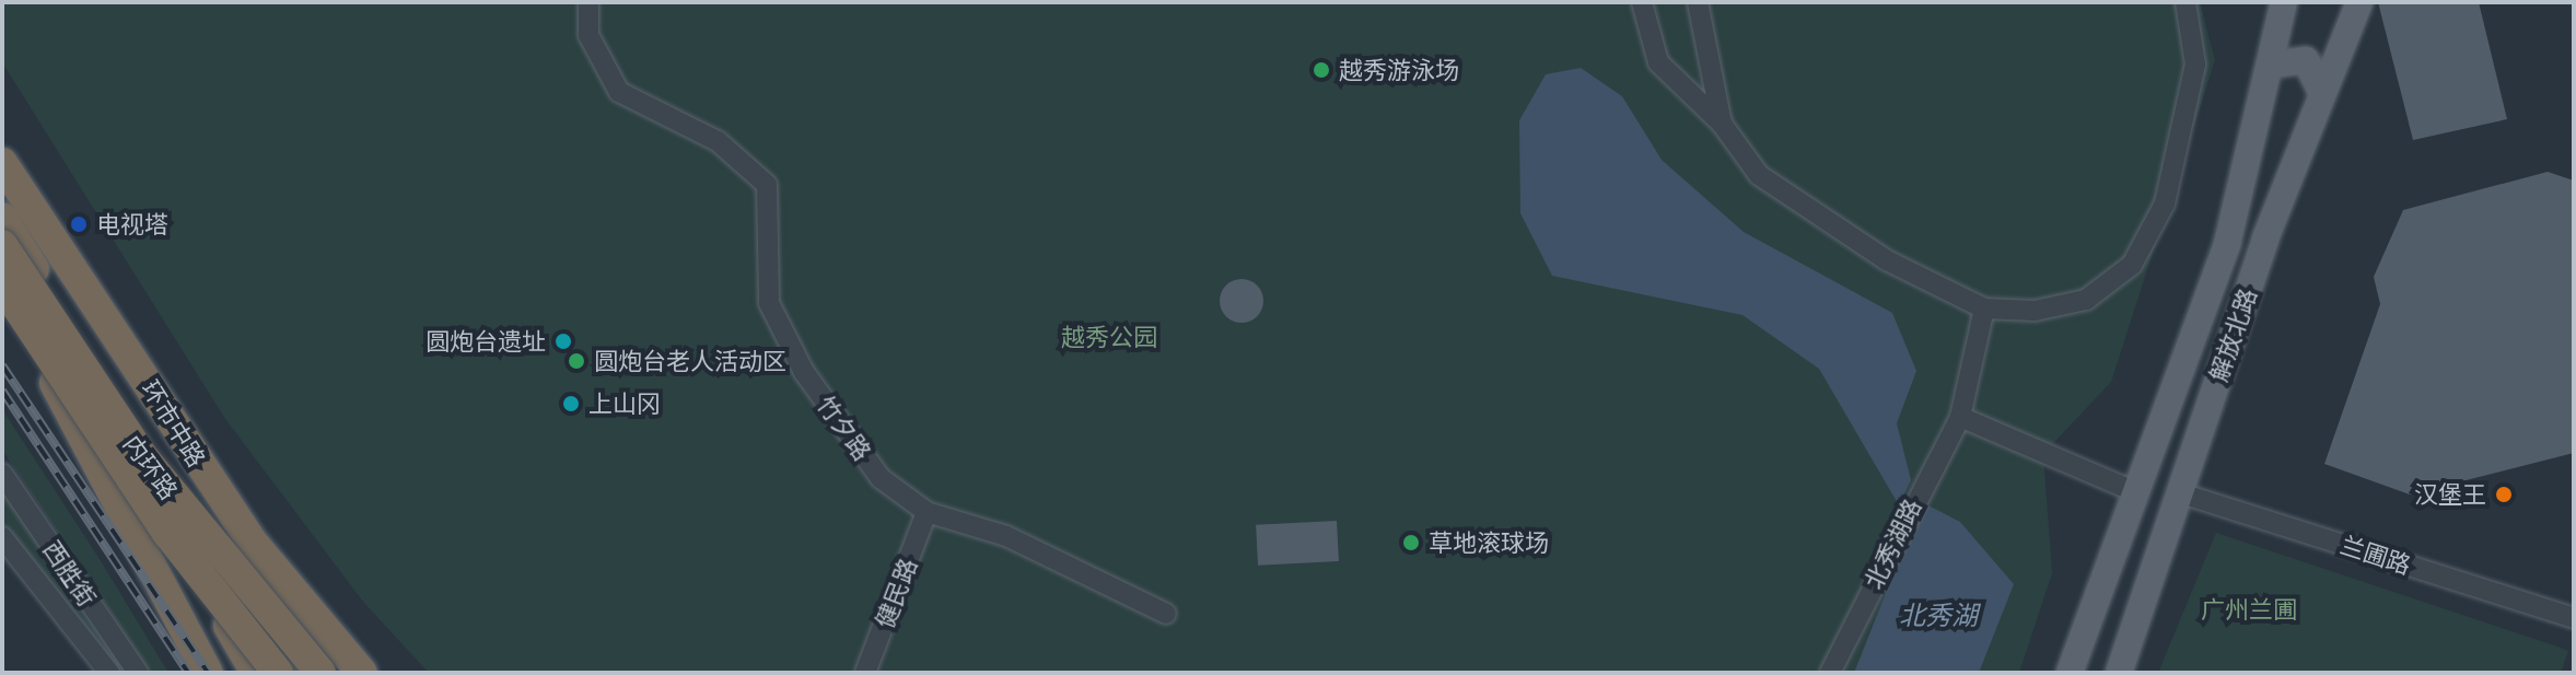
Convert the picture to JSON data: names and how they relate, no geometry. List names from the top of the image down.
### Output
{
  "streets": {
    "highway": ["环市中路", "内环路"],
    "main road": ["解放北路"],
    "street": [
      "竹夕路",
      "北秀湖路",
      "兰圃路",
      "西胜街",
      "健民路"
    ]
  },
  "crossings": [
    ["解放北路", "兰圃路"],
    ["竹夕路", "健民路"]
  ],
  "water": ["北秀湖"],
  "parks": ["越秀公园", "广州兰圃"],
  "places": [
    "越秀游泳场",
    "电视塔",
    "圆炮台遗址",
    "圆炮台老人活动区",
    "上山冈",
    "汉堡王",
    "草地滚球场"
  ]
}
